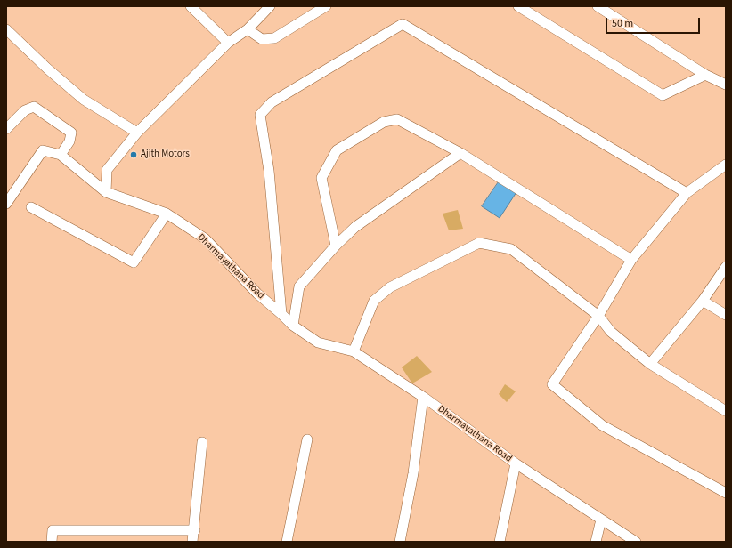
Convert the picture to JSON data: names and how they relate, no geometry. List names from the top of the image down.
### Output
{
  "streets": {
    "street": ["Dharmayathana Road"]
  },
  "places": ["Ajith Motors"],
  "scale_bar": "50 m"
}
